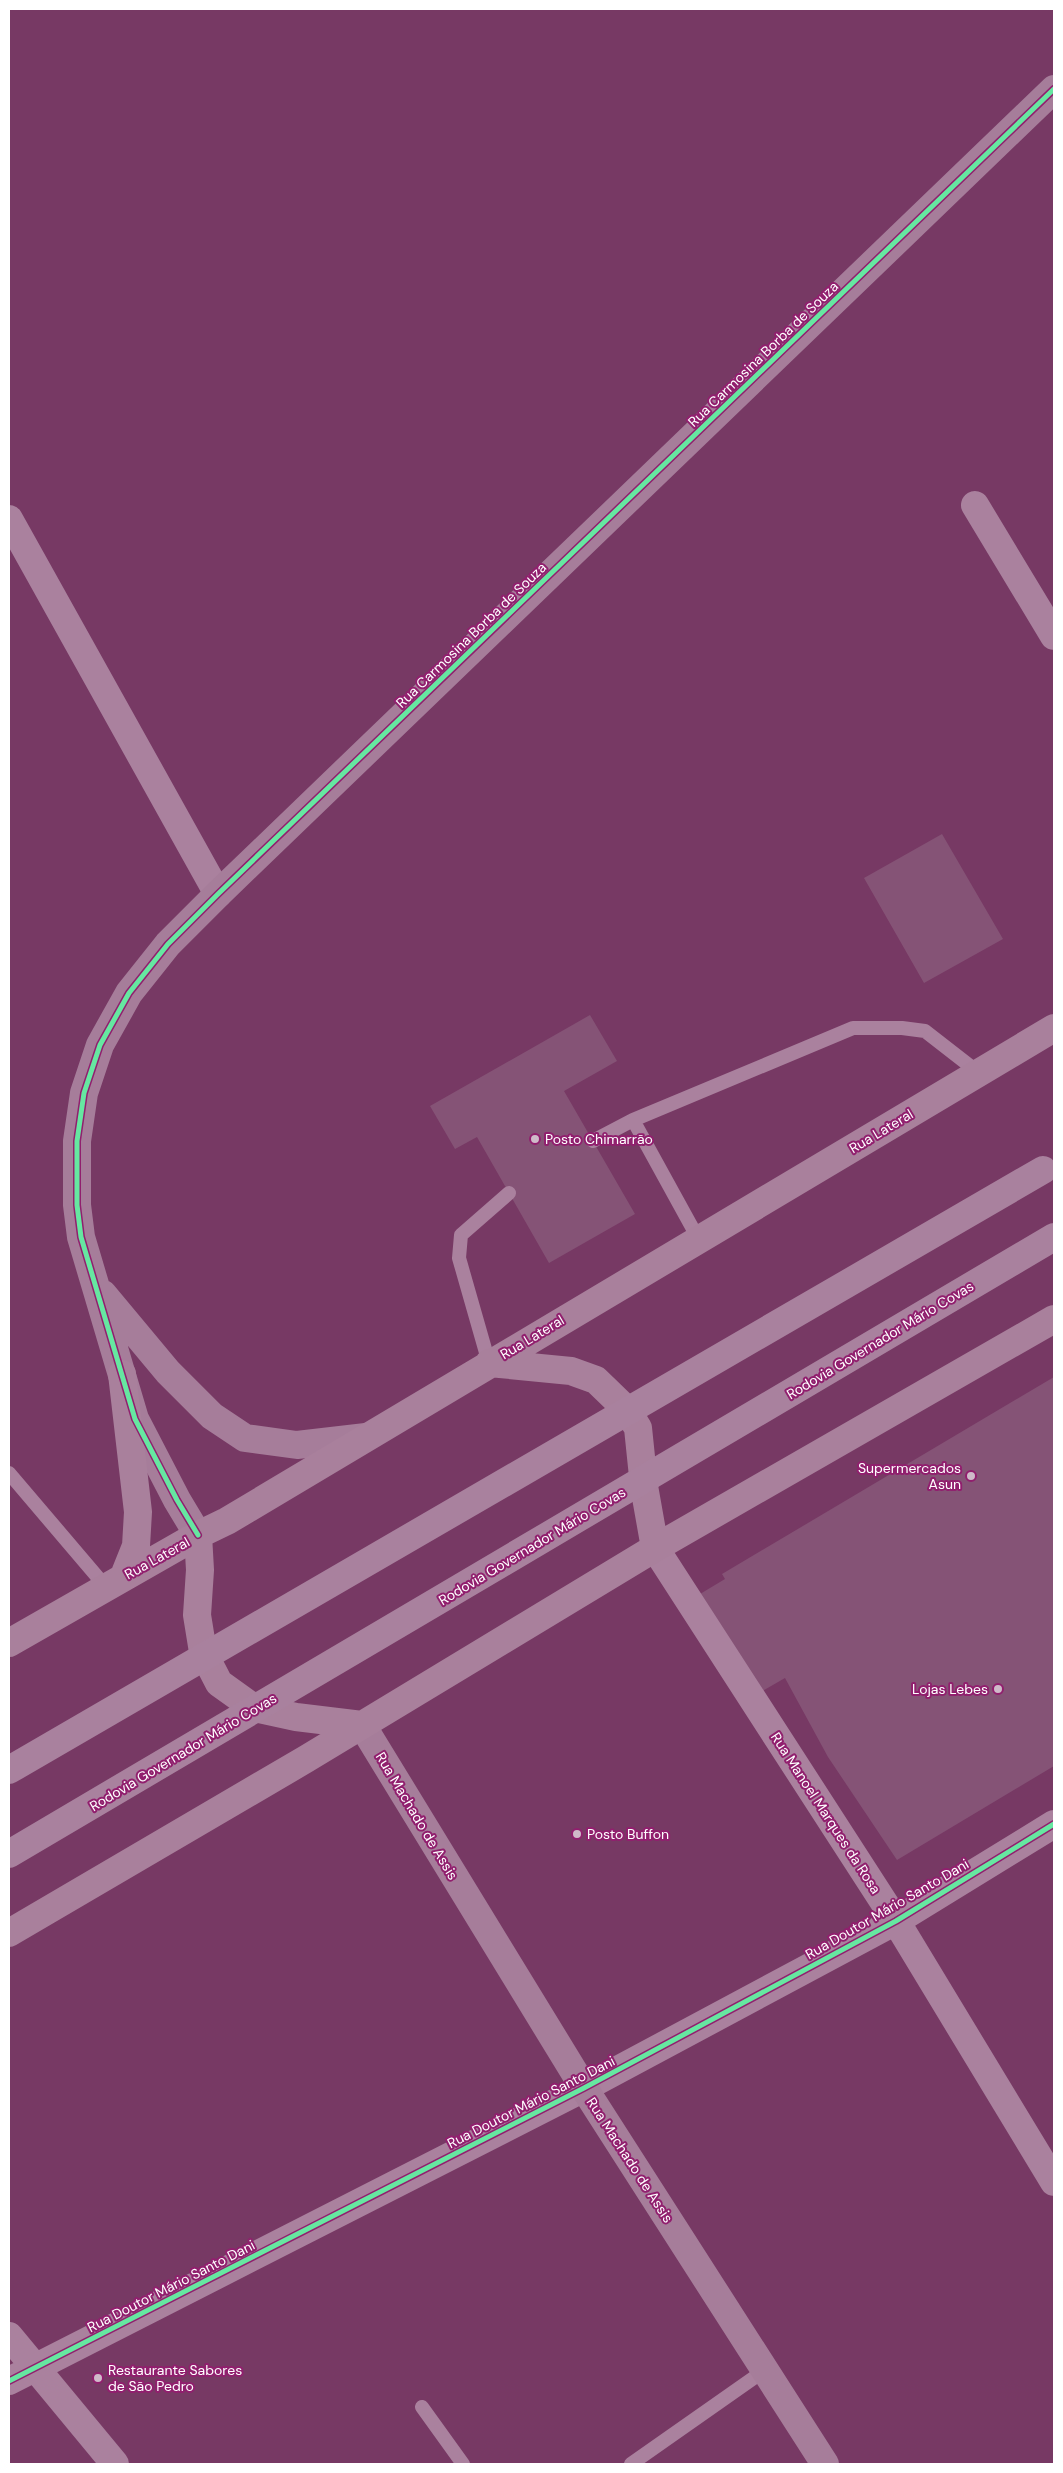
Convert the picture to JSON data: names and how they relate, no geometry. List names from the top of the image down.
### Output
{
  "streets": {
    "highway": ["Rodovia Governador Mário Covas"],
    "main road": ["Rua Lateral"],
    "street": [
      "Rua Carmosina Borba de Souza",
      "Rua Manoel Marques da Rosa",
      "Rua Machado de Assis",
      "Rua Doutor Mário Santo Dani"
    ]
  },
  "crossings": [
    ["Rua Carmosina Borba de Souza", "Rua Lateral"],
    ["Rua Manoel Marques da Rosa", "Rua Doutor Mário Santo Dani"],
    ["Rua Machado de Assis", "Rua Doutor Mário Santo Dani"]
  ],
  "places": [
    "Posto Chimarrão",
    "Supermercados Asun",
    "Lojas Lebes",
    "Posto Buffon",
    "Restaurante Sabores de São Pedro"
  ]
}
